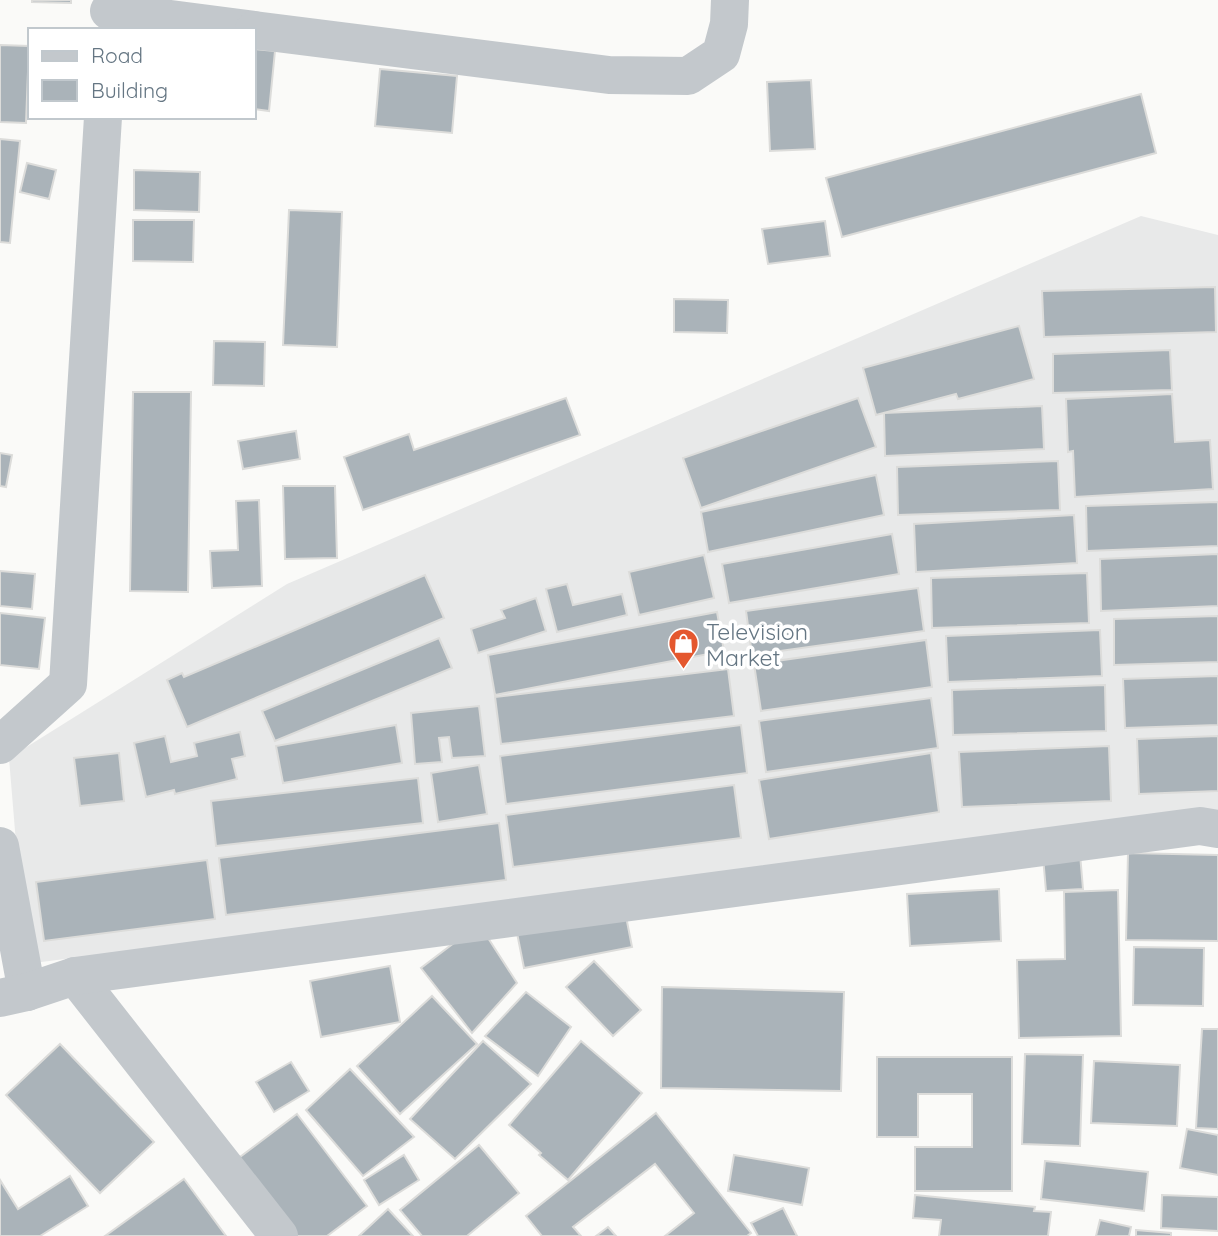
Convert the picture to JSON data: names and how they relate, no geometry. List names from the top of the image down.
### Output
{
  "places": {
    "shop": ["Television Market"]
  },
  "legend": ["Road", "Building"]
}
